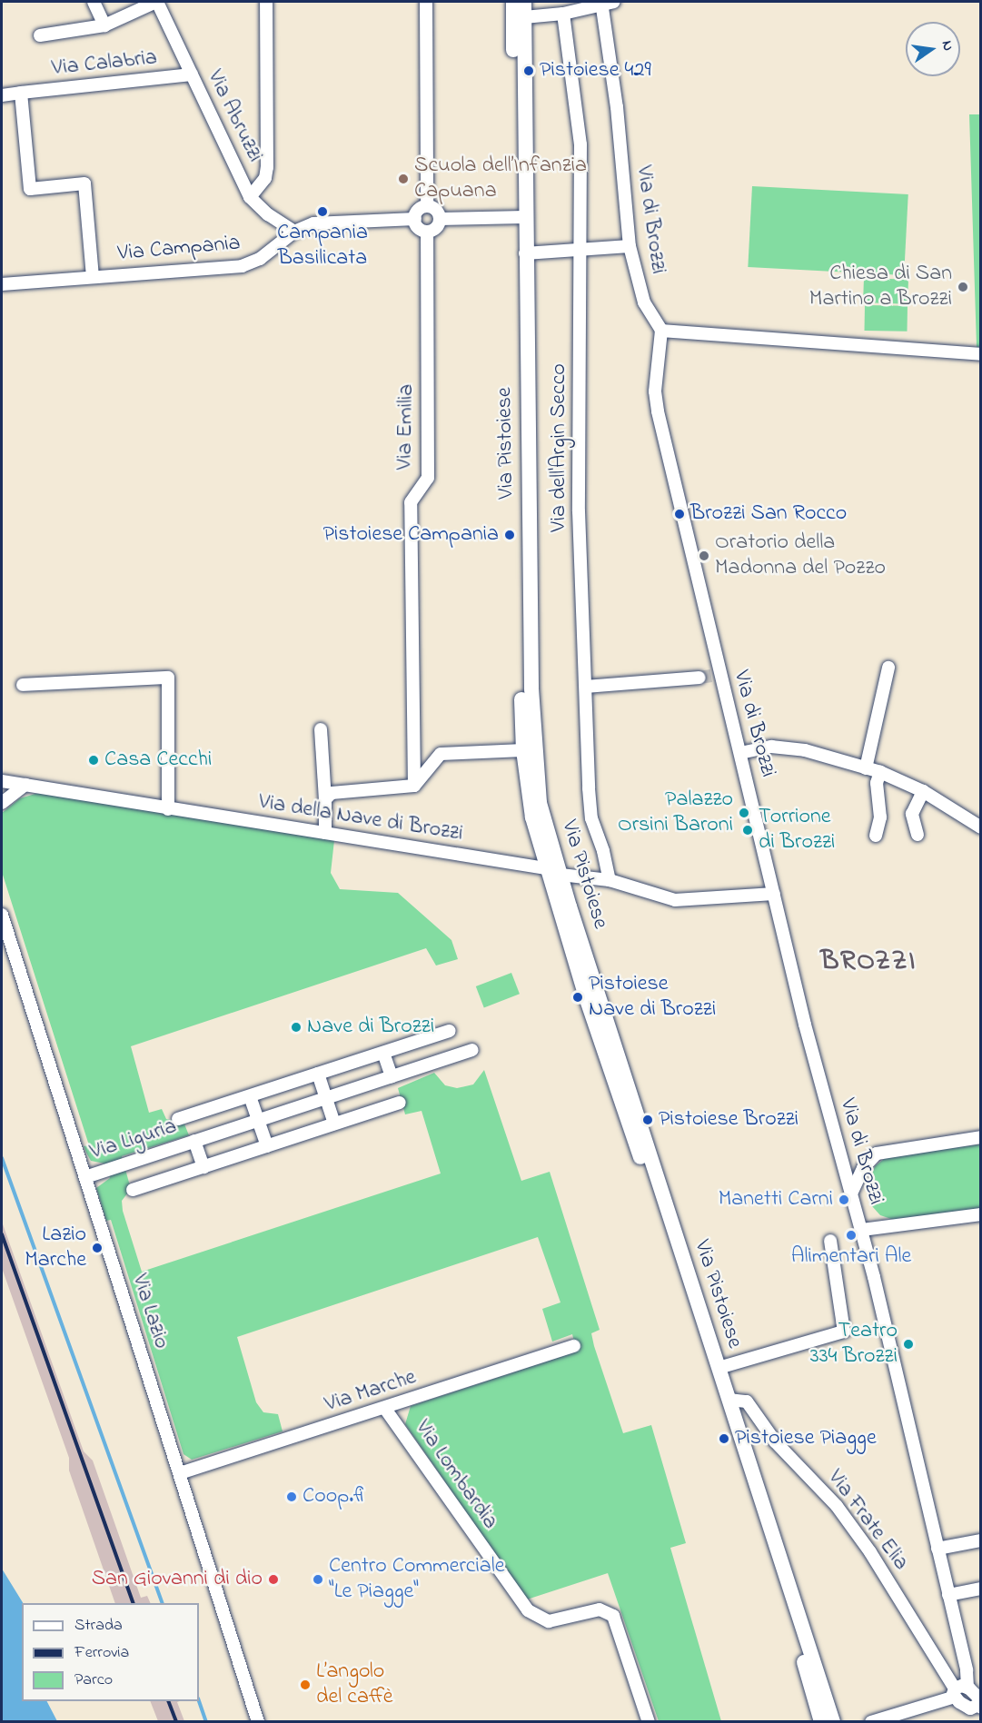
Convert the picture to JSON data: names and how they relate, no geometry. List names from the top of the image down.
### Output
{
  "streets": {
    "main road": ["Via Pistoiese"],
    "street": [
      "Via Calabria",
      "Via Abruzzi",
      "Via di Brozzi",
      "Via Campania",
      "Via Emilia",
      "Via dell'Argin Secco",
      "Via della Nave di Brozzi",
      "Via Liguria",
      "Via Lazio",
      "Via Marche",
      "Via Lombardia",
      "Via Frate Elia"
    ]
  },
  "crossings": [
    ["Via Calabria", "Via Abruzzi"],
    ["Via Abruzzi", "Via Campania"],
    ["Via di Brozzi", "Via della Nave di Brozzi"],
    ["Via di Brozzi", "Via Frate Elia"],
    ["Via Campania", "Via Emilia"],
    ["Via Pistoiese", "Via della Nave di Brozzi"],
    ["Via Pistoiese", "Via Frate Elia"],
    ["Via dell'Argin Secco", "Via della Nave di Brozzi"],
    ["Via Liguria", "Via Lazio"],
    ["Via Lazio", "Via Marche"],
    ["Via Marche", "Via Lombardia"]
  ],
  "districts": ["BROZZI"],
  "places": [
    "Pistoiese 429",
    "Scuola dell’Infanzia Capuana",
    "Campania Basilicata",
    "Chiesa di San Martino a Brozzi",
    "Brozzi San Rocco",
    "Pistoiese Campania",
    "Oratorio della Madonna del Pozzo",
    "Casa Cecchi",
    "Palazzo Orsini Baroni",
    "Torrione di Brozzi",
    "Pistoiese Nave di Brozzi",
    "Nave di Brozzi",
    "Pistoiese Brozzi",
    "Manetti Carni",
    "Alimentari Ale",
    "Lazio Marche",
    "Teatro 334 Brozzi",
    "Pistoiese Piagge",
    "Coop.fi",
    "San Giovanni di dio",
    "Centro Commerciale \"Le Piagge\"",
    "L’angolo del caffè"
  ],
  "legend": ["Strada", "Ferrovia", "Parco"],
  "north": "right"
}
